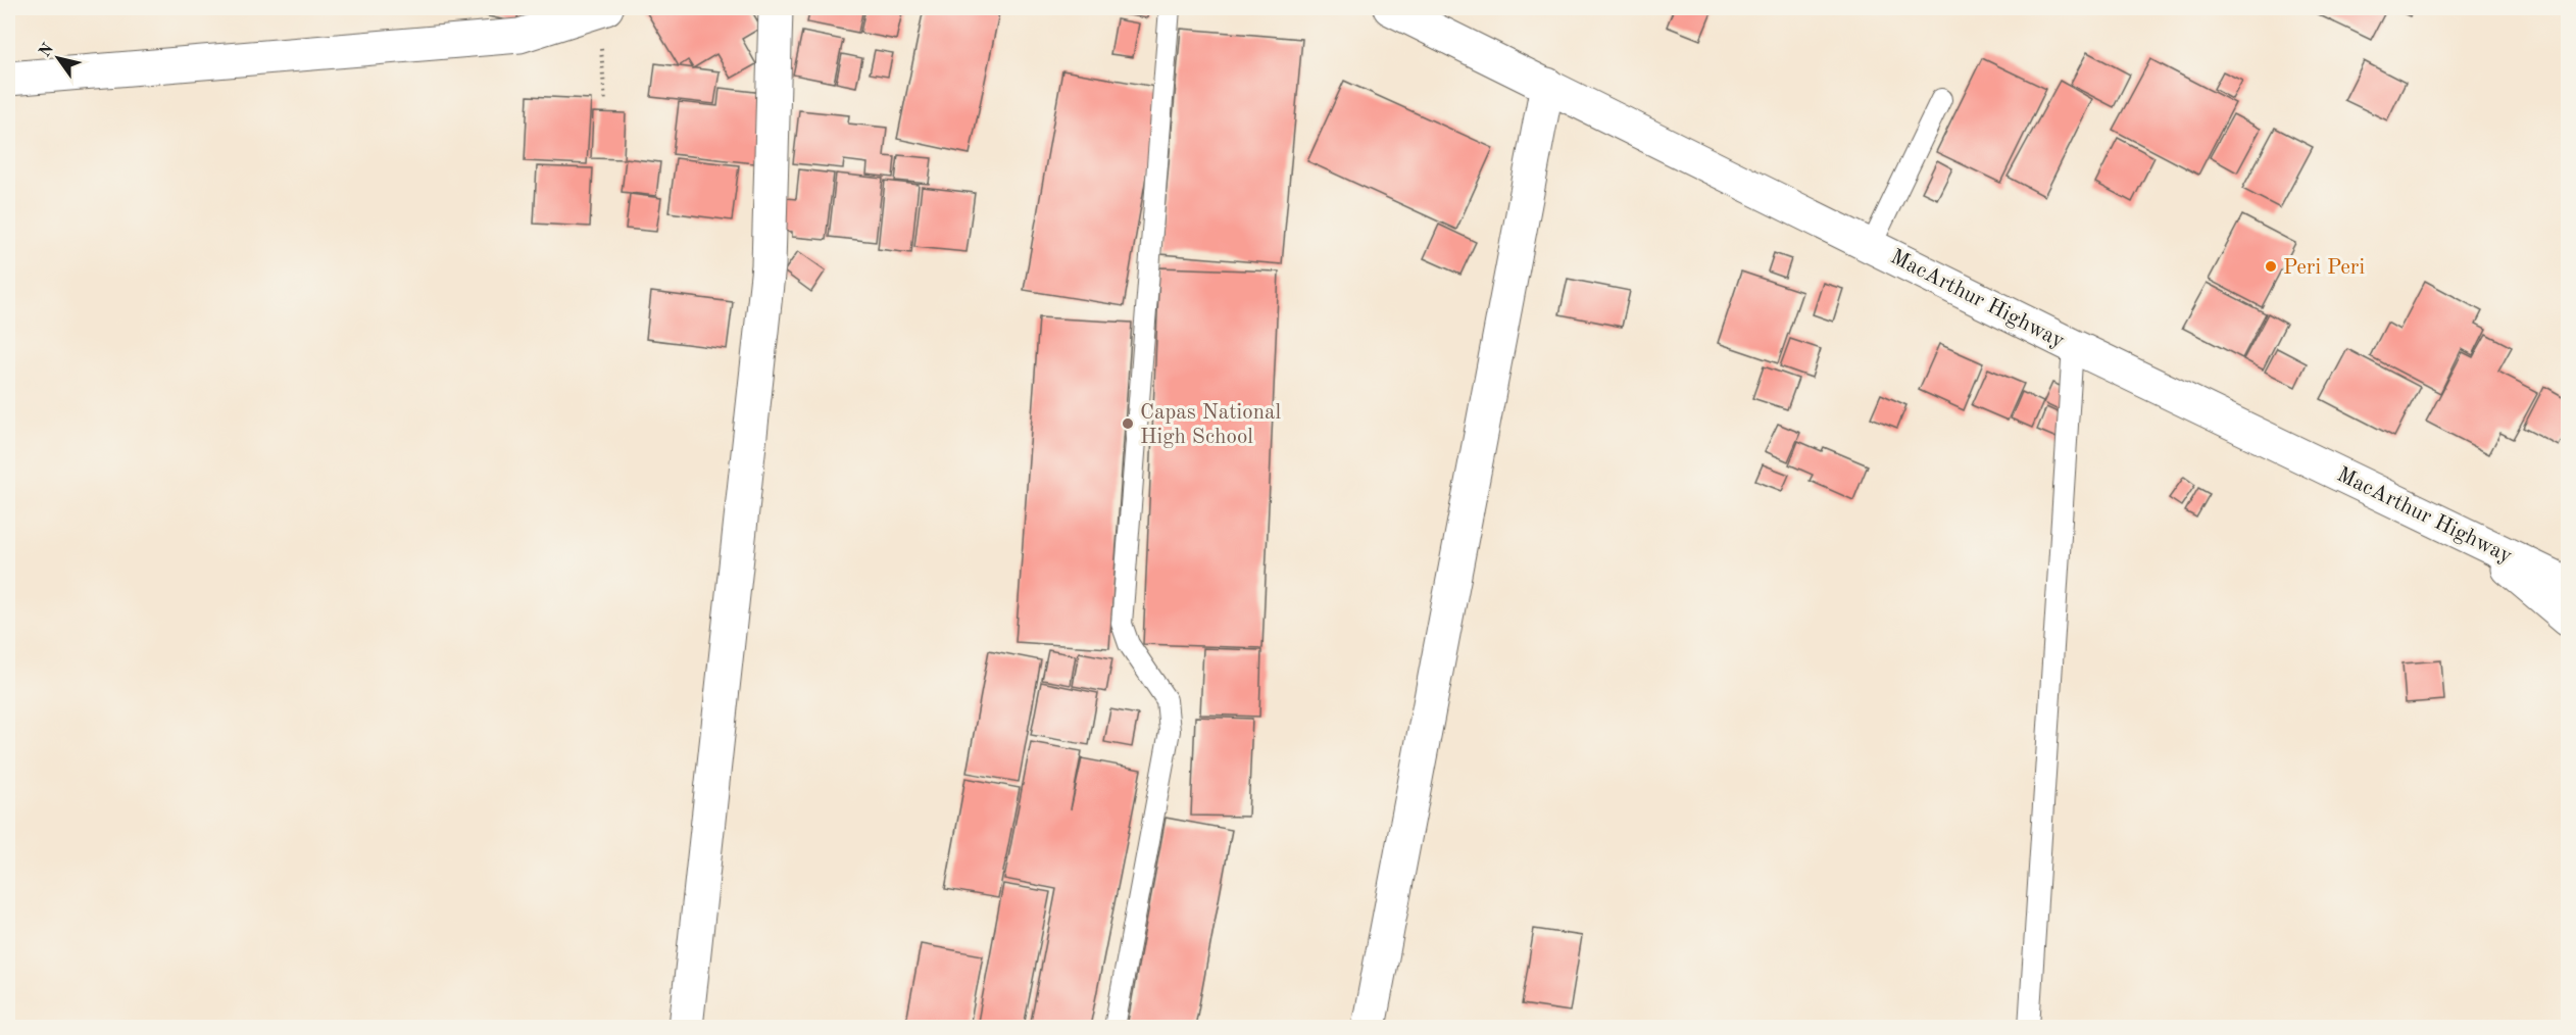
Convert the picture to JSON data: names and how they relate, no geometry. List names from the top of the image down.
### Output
{
  "streets": {
    "main road": ["MacArthur Highway"]
  },
  "places": ["Peri Peri", "Capas National High School"],
  "north": "top left"
}
